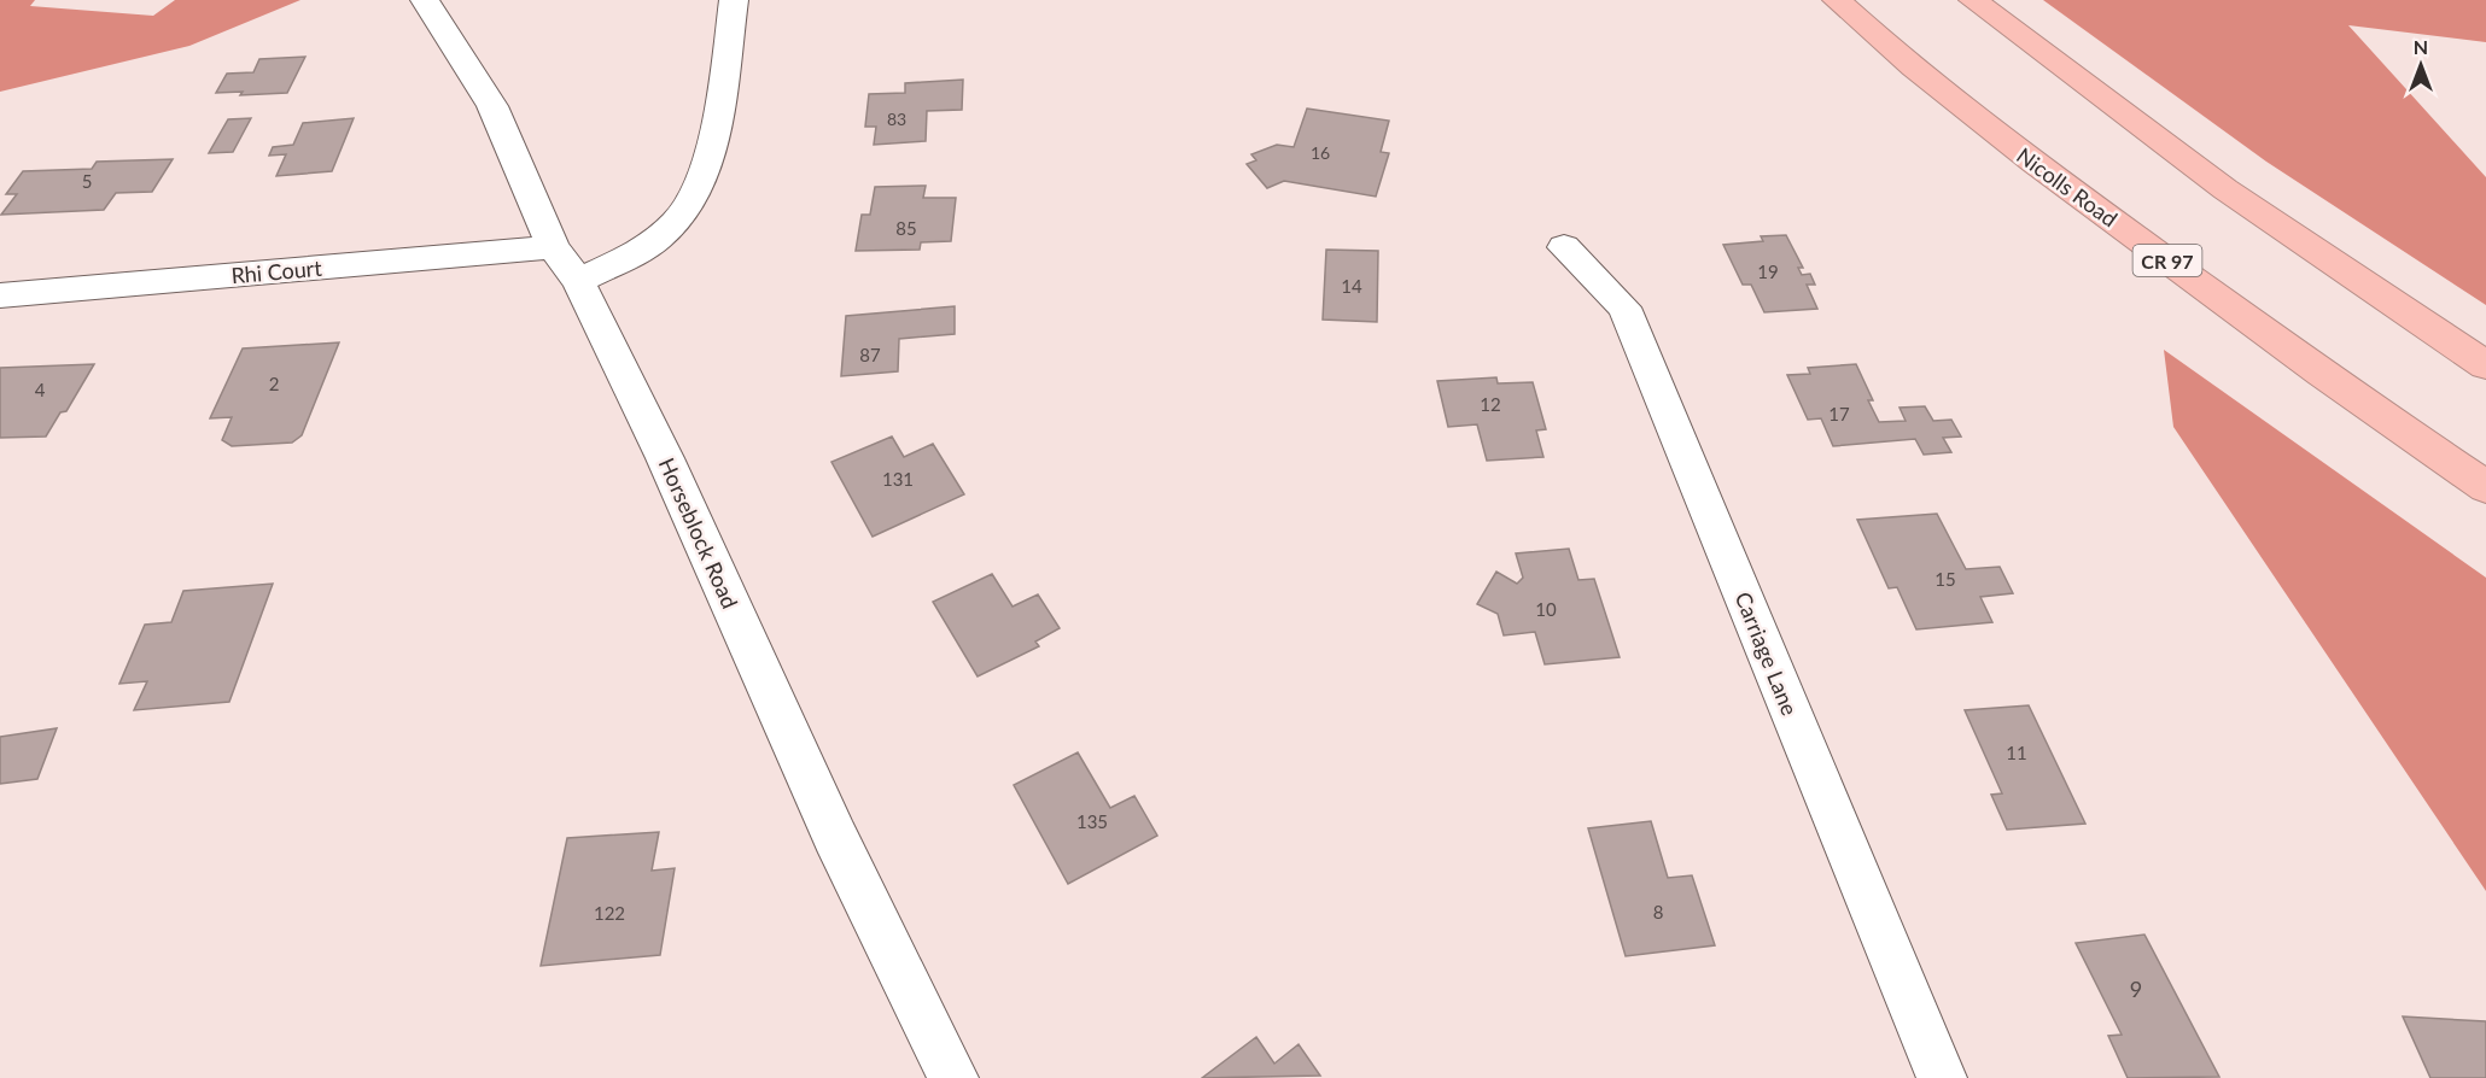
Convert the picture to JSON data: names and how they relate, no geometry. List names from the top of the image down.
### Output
{
  "streets": {
    "highway": ["Nicolls Road", "CR 97"],
    "street": ["Rhi Court", "Horseblock Road", "Carriage Lane"]
  },
  "crossings": [
    ["Rhi Court", "Horseblock Road"]
  ],
  "house_numbers": [
    "83",
    "16",
    "5",
    "85",
    "19",
    "14",
    "87",
    "2",
    "4",
    "12",
    "17",
    "131",
    "15",
    "10",
    "11",
    "135",
    "8",
    "122",
    "9"
  ],
  "north": "top"
}
